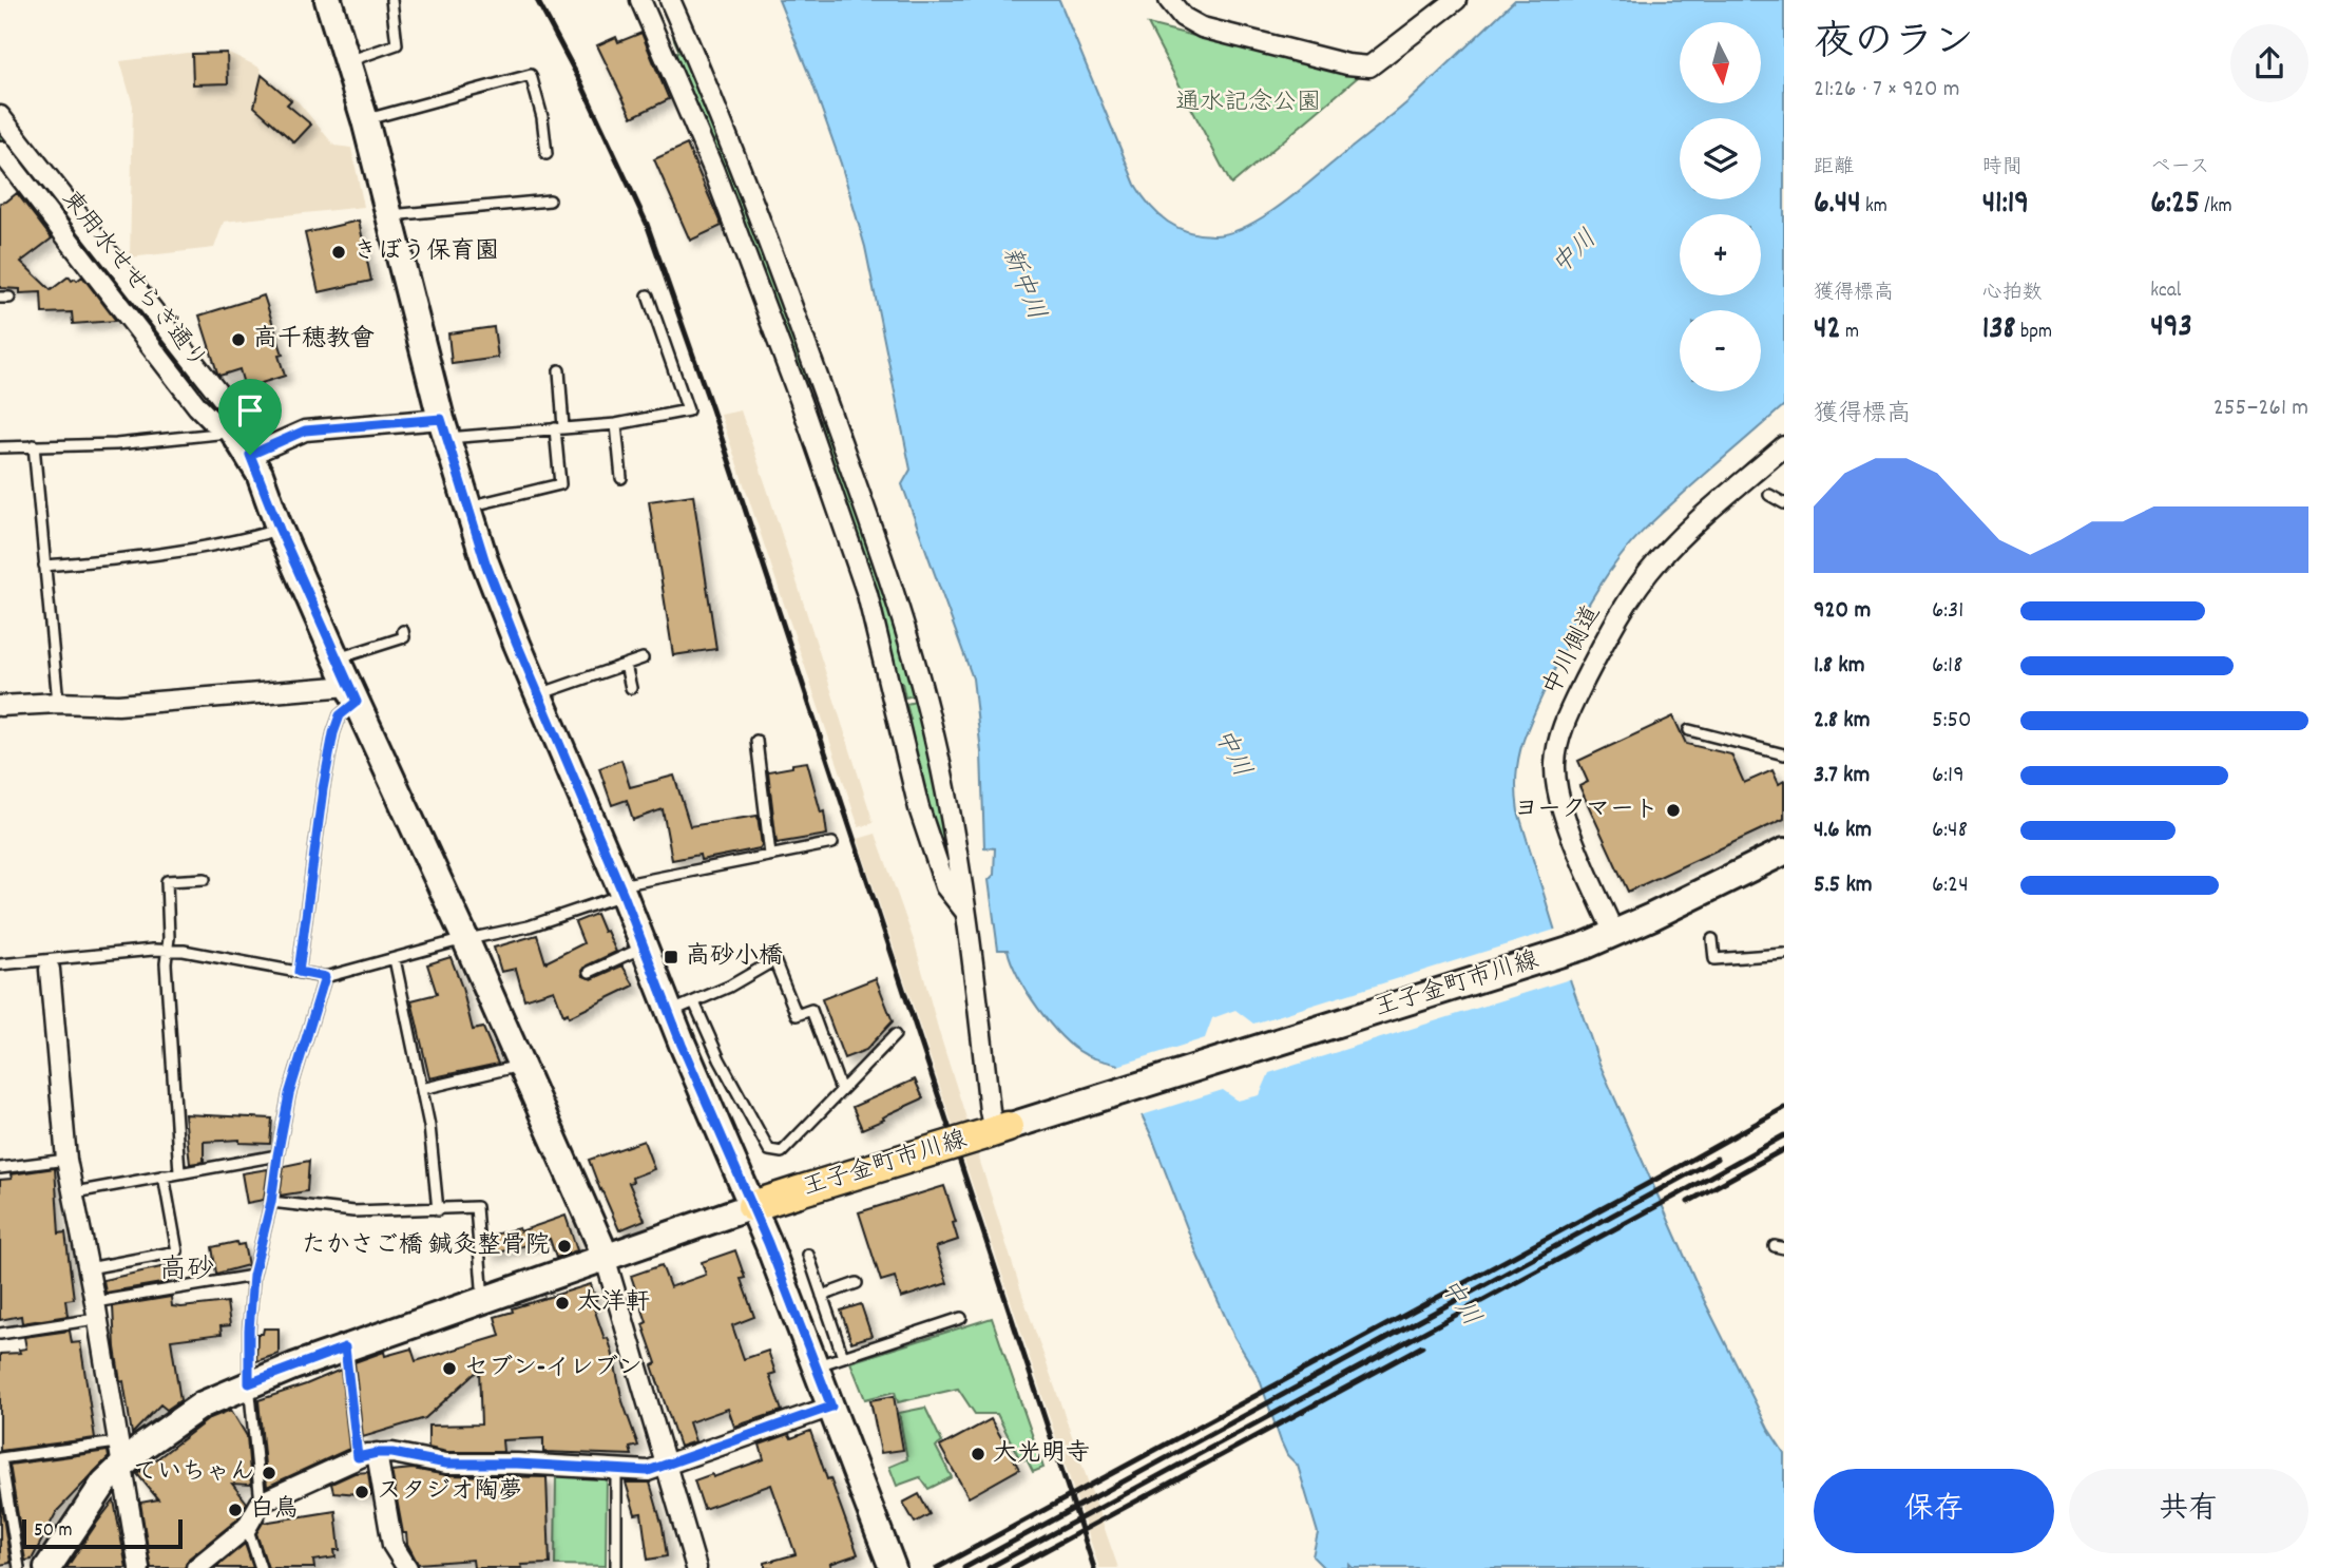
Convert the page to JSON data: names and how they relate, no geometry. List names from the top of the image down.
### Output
{
  "streets": {
    "main road": ["王子金町市川線"],
    "street": ["東用水せせらぎ通り", "中川側道"]
  },
  "crossings": [
    ["中川側道", "王子金町市川線"]
  ],
  "districts": ["高砂"],
  "water": ["中川", "新中川"],
  "parks": ["通水記念公園"],
  "places": {
    "other": [
      "きぼう保育園",
      "高千穂教會",
      "ヨークマート",
      "たかさご橋 鍼灸整骨院",
      "太洋軒",
      "セブン-イレブン",
      "大光明寺",
      "ていちゃん",
      "スタジオ陶夢",
      "白鳥"
    ],
    "transit": ["高砂小橋"]
  },
  "scale_bar": "50 m",
  "north": "bottom",
  "page": {
    "heading": ["夜のラン", "21:26 · 7 × 920 m"],
    "map_buttons": ["+", "−"],
    "stats": [
      ["距離", "6.44 km"],
      ["時間", "41:19"],
      ["ペース", "6:25 /km"],
      ["獲得標高", "42 m"],
      ["心拍数", "138 bpm"],
      ["kcal", "493"]
    ],
    "chart": ["獲得標高", "255–261 m"],
    "list": [
      {
        "name": "920 m",
        "note": "6:31"
      },
      {
        "name": "1.8 km",
        "note": "6:18"
      },
      {
        "name": "2.8 km",
        "note": "5:50"
      },
      {
        "name": "3.7 km",
        "note": "6:19"
      },
      {
        "name": "4.6 km",
        "note": "6:48"
      },
      {
        "name": "5.5 km",
        "note": "6:24"
      }
    ],
    "buttons": ["保存", "共有"],
    "scale": "50 m"
  }
}
